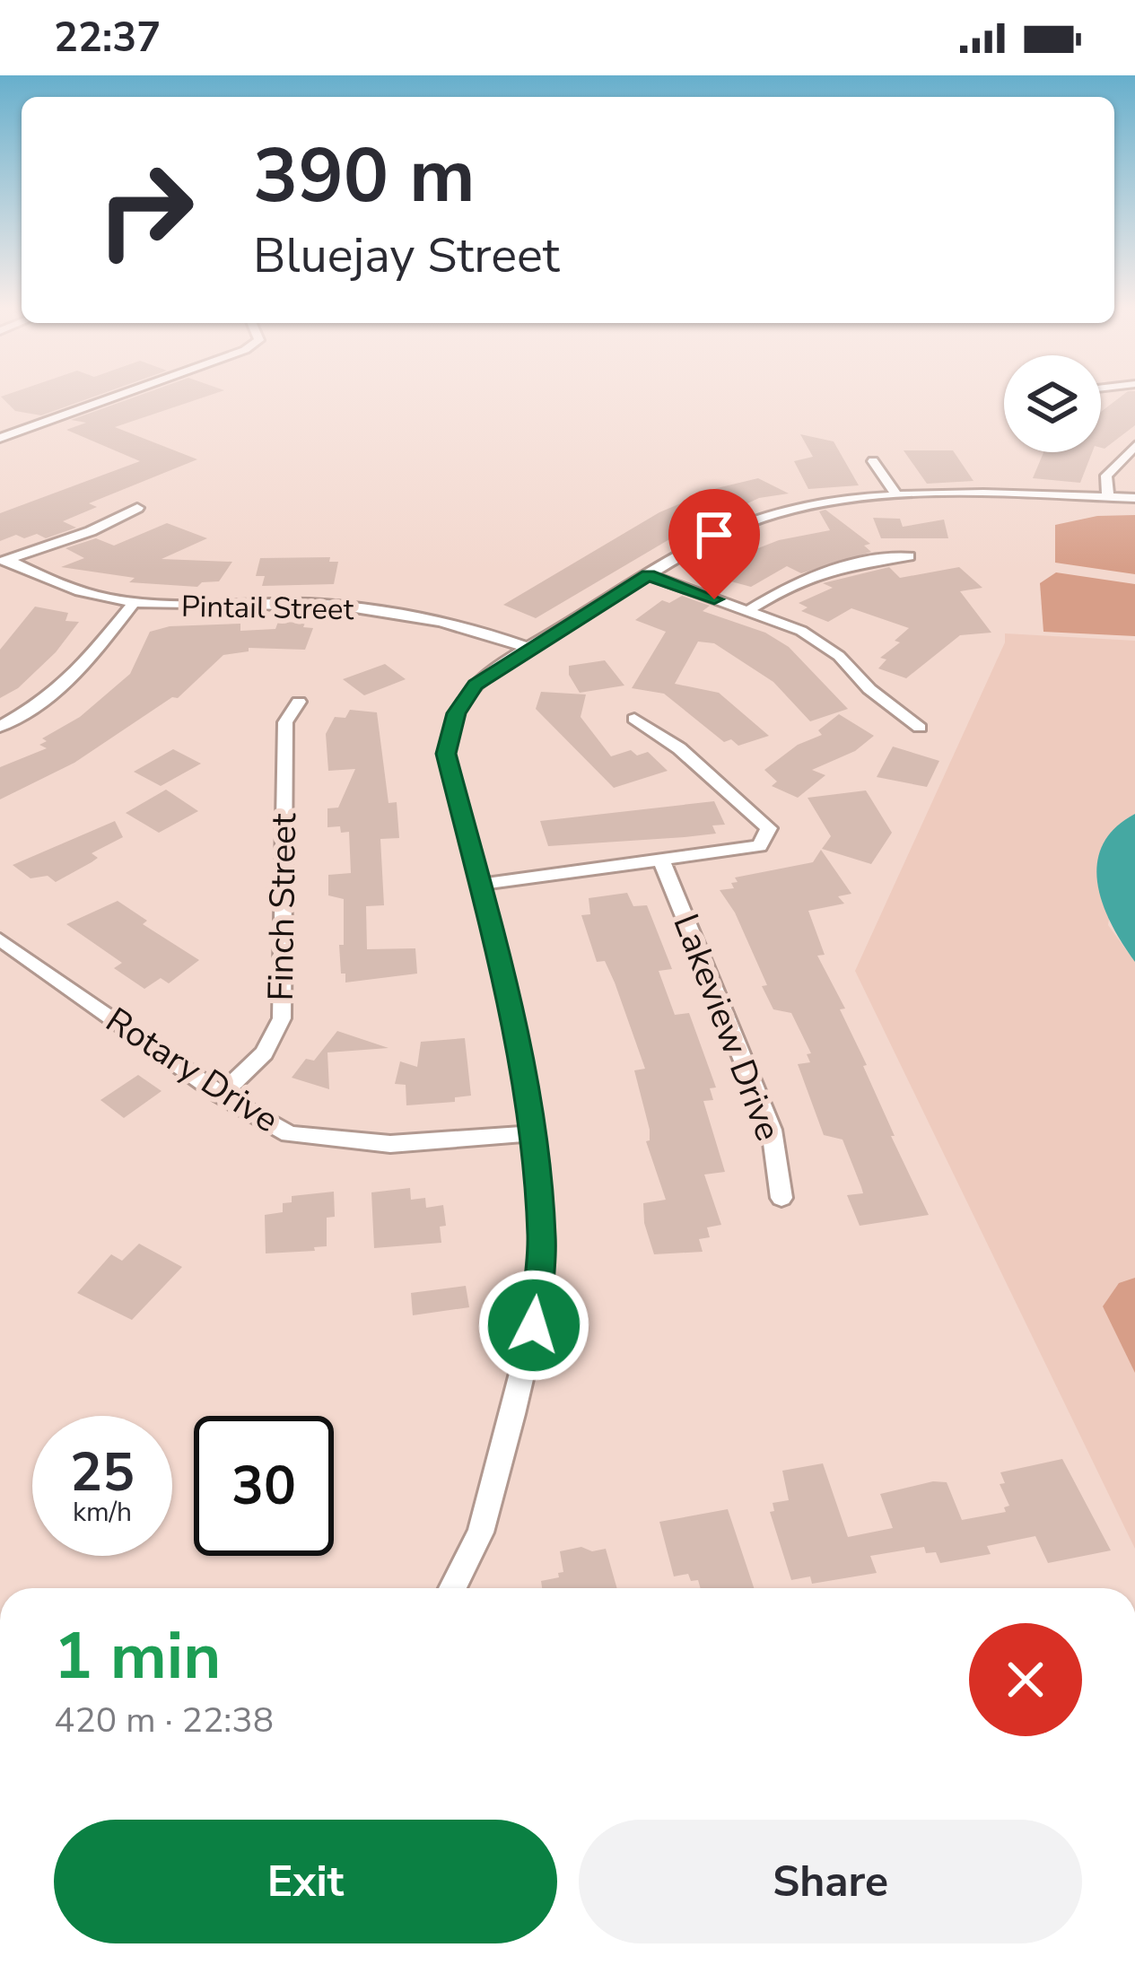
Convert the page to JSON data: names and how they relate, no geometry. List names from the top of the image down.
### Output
{
  "streets": {
    "street": [
      "Pintail Street",
      "Finch Street",
      "Lakeview Drive",
      "Rotary Drive"
    ]
  },
  "crossings": [
    ["Finch Street", "Rotary Drive"]
  ],
  "page": {
    "status": "22:37",
    "turn": ["390 m", "Bluejay Street"],
    "speed": "25 km/h",
    "limit": "30",
    "heading": ["1 min", "420 m · 22:38"],
    "buttons": ["Exit", "Share"]
  }
}
